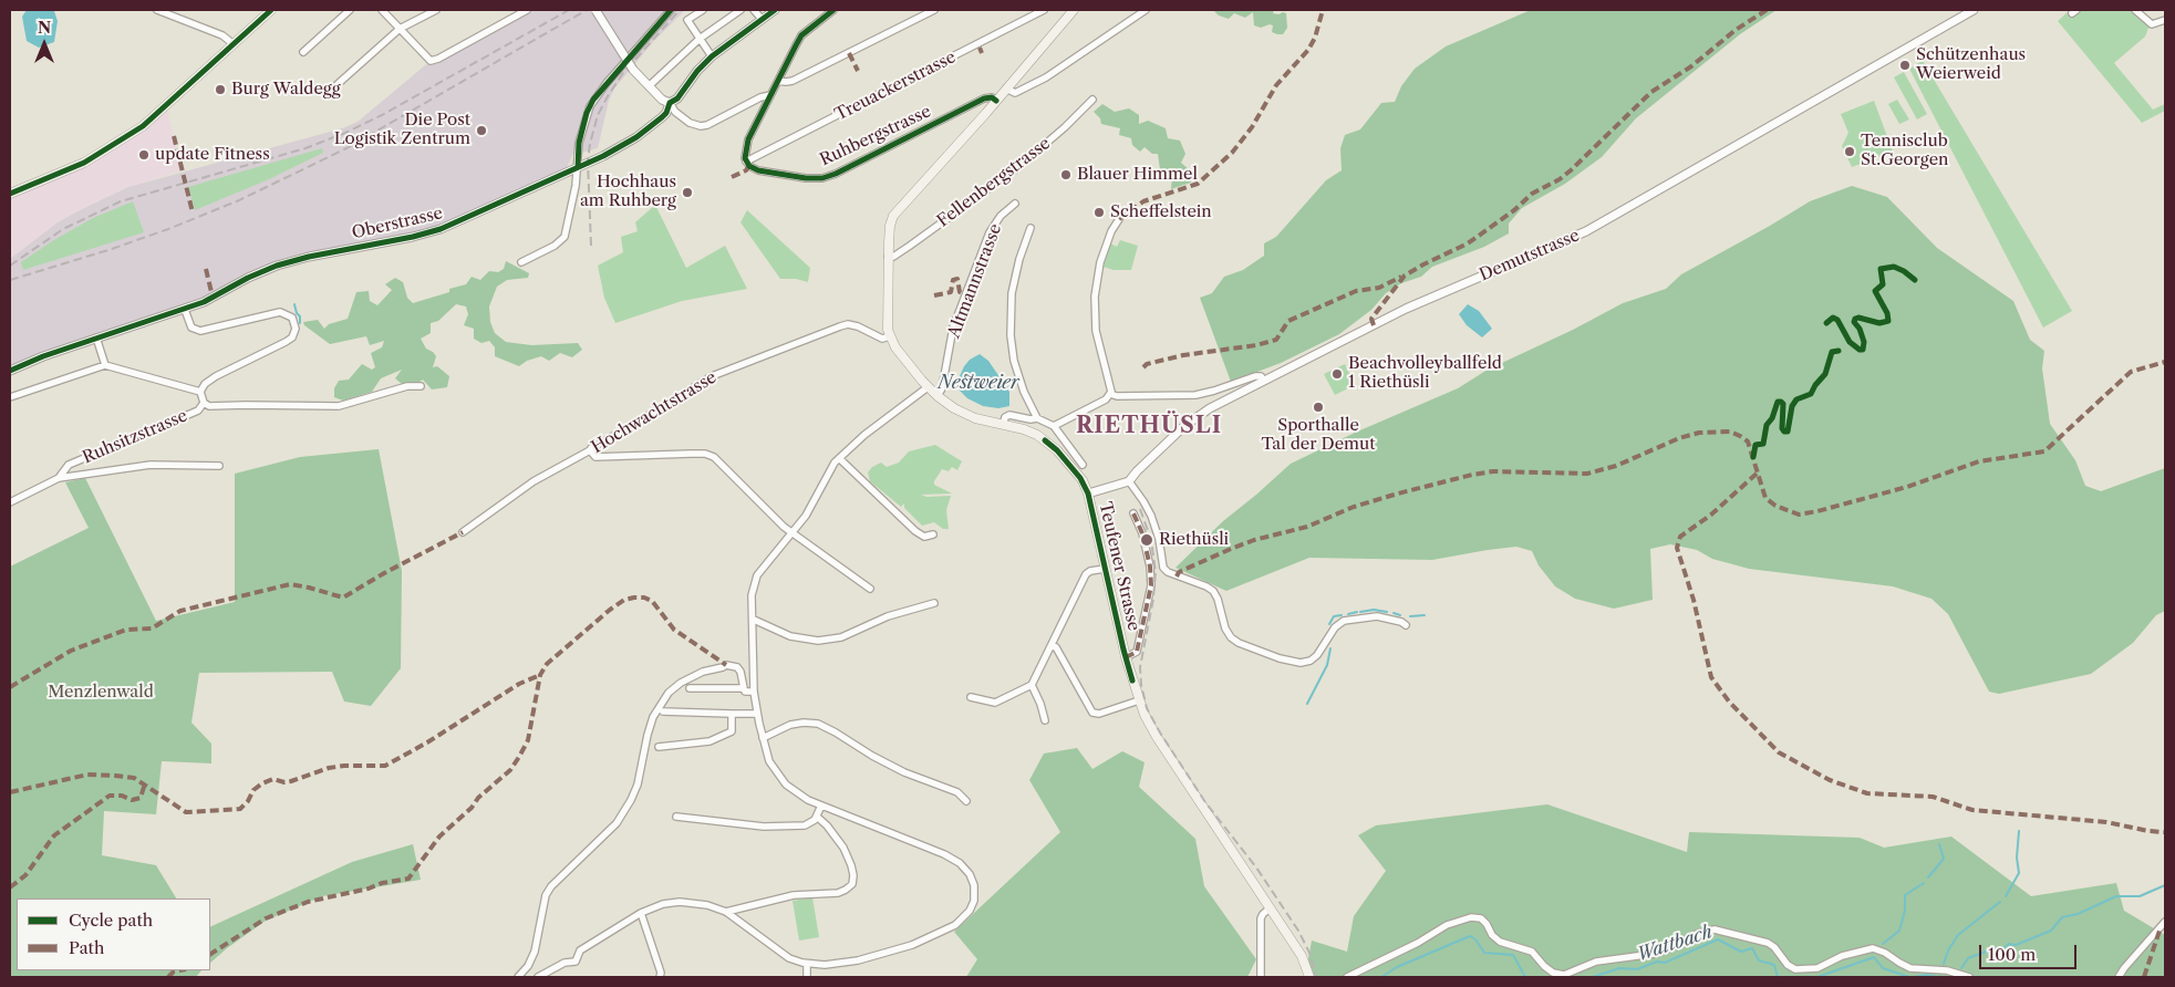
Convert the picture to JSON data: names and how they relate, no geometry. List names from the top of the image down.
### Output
{
  "streets": {
    "main road": ["Teufener Strasse"],
    "street": [
      "Treuackerstrasse",
      "Ruhbergstrasse",
      "Fellenbergstrasse",
      "Oberstrasse",
      "Demutstrasse",
      "Altmannstrasse",
      "Hochwachtstrasse",
      "Ruhsitzstrasse"
    ]
  },
  "crossings": [
    ["Treuackerstrasse", "Ruhbergstrasse"],
    ["Ruhbergstrasse", "Teufener Strasse"],
    ["Fellenbergstrasse", "Teufener Strasse"],
    ["Oberstrasse", "Ruhsitzstrasse"],
    ["Altmannstrasse", "Teufener Strasse"],
    ["Hochwachtstrasse", "Teufener Strasse"]
  ],
  "districts": ["RIETHÜSLI"],
  "water": ["Nestweier", "Wattbach"],
  "parks": ["Menzlenwald"],
  "places": [
    "Schützenhaus Weierweid",
    "Burg Waldegg",
    "Die Post Logistik Zentrum",
    "Tennisclub St.Georgen",
    "update Fitness",
    "Blauer Himmel",
    "Hochhaus am Ruhberg",
    "Scheffelstein",
    "Beachvolleyballfeld 1 Riethüsli",
    "Sporthalle Tal der Demut",
    "Riethüsli"
  ],
  "legend": ["Cycle path", "Path"],
  "scale_bar": "100 m",
  "north": "top"
}
